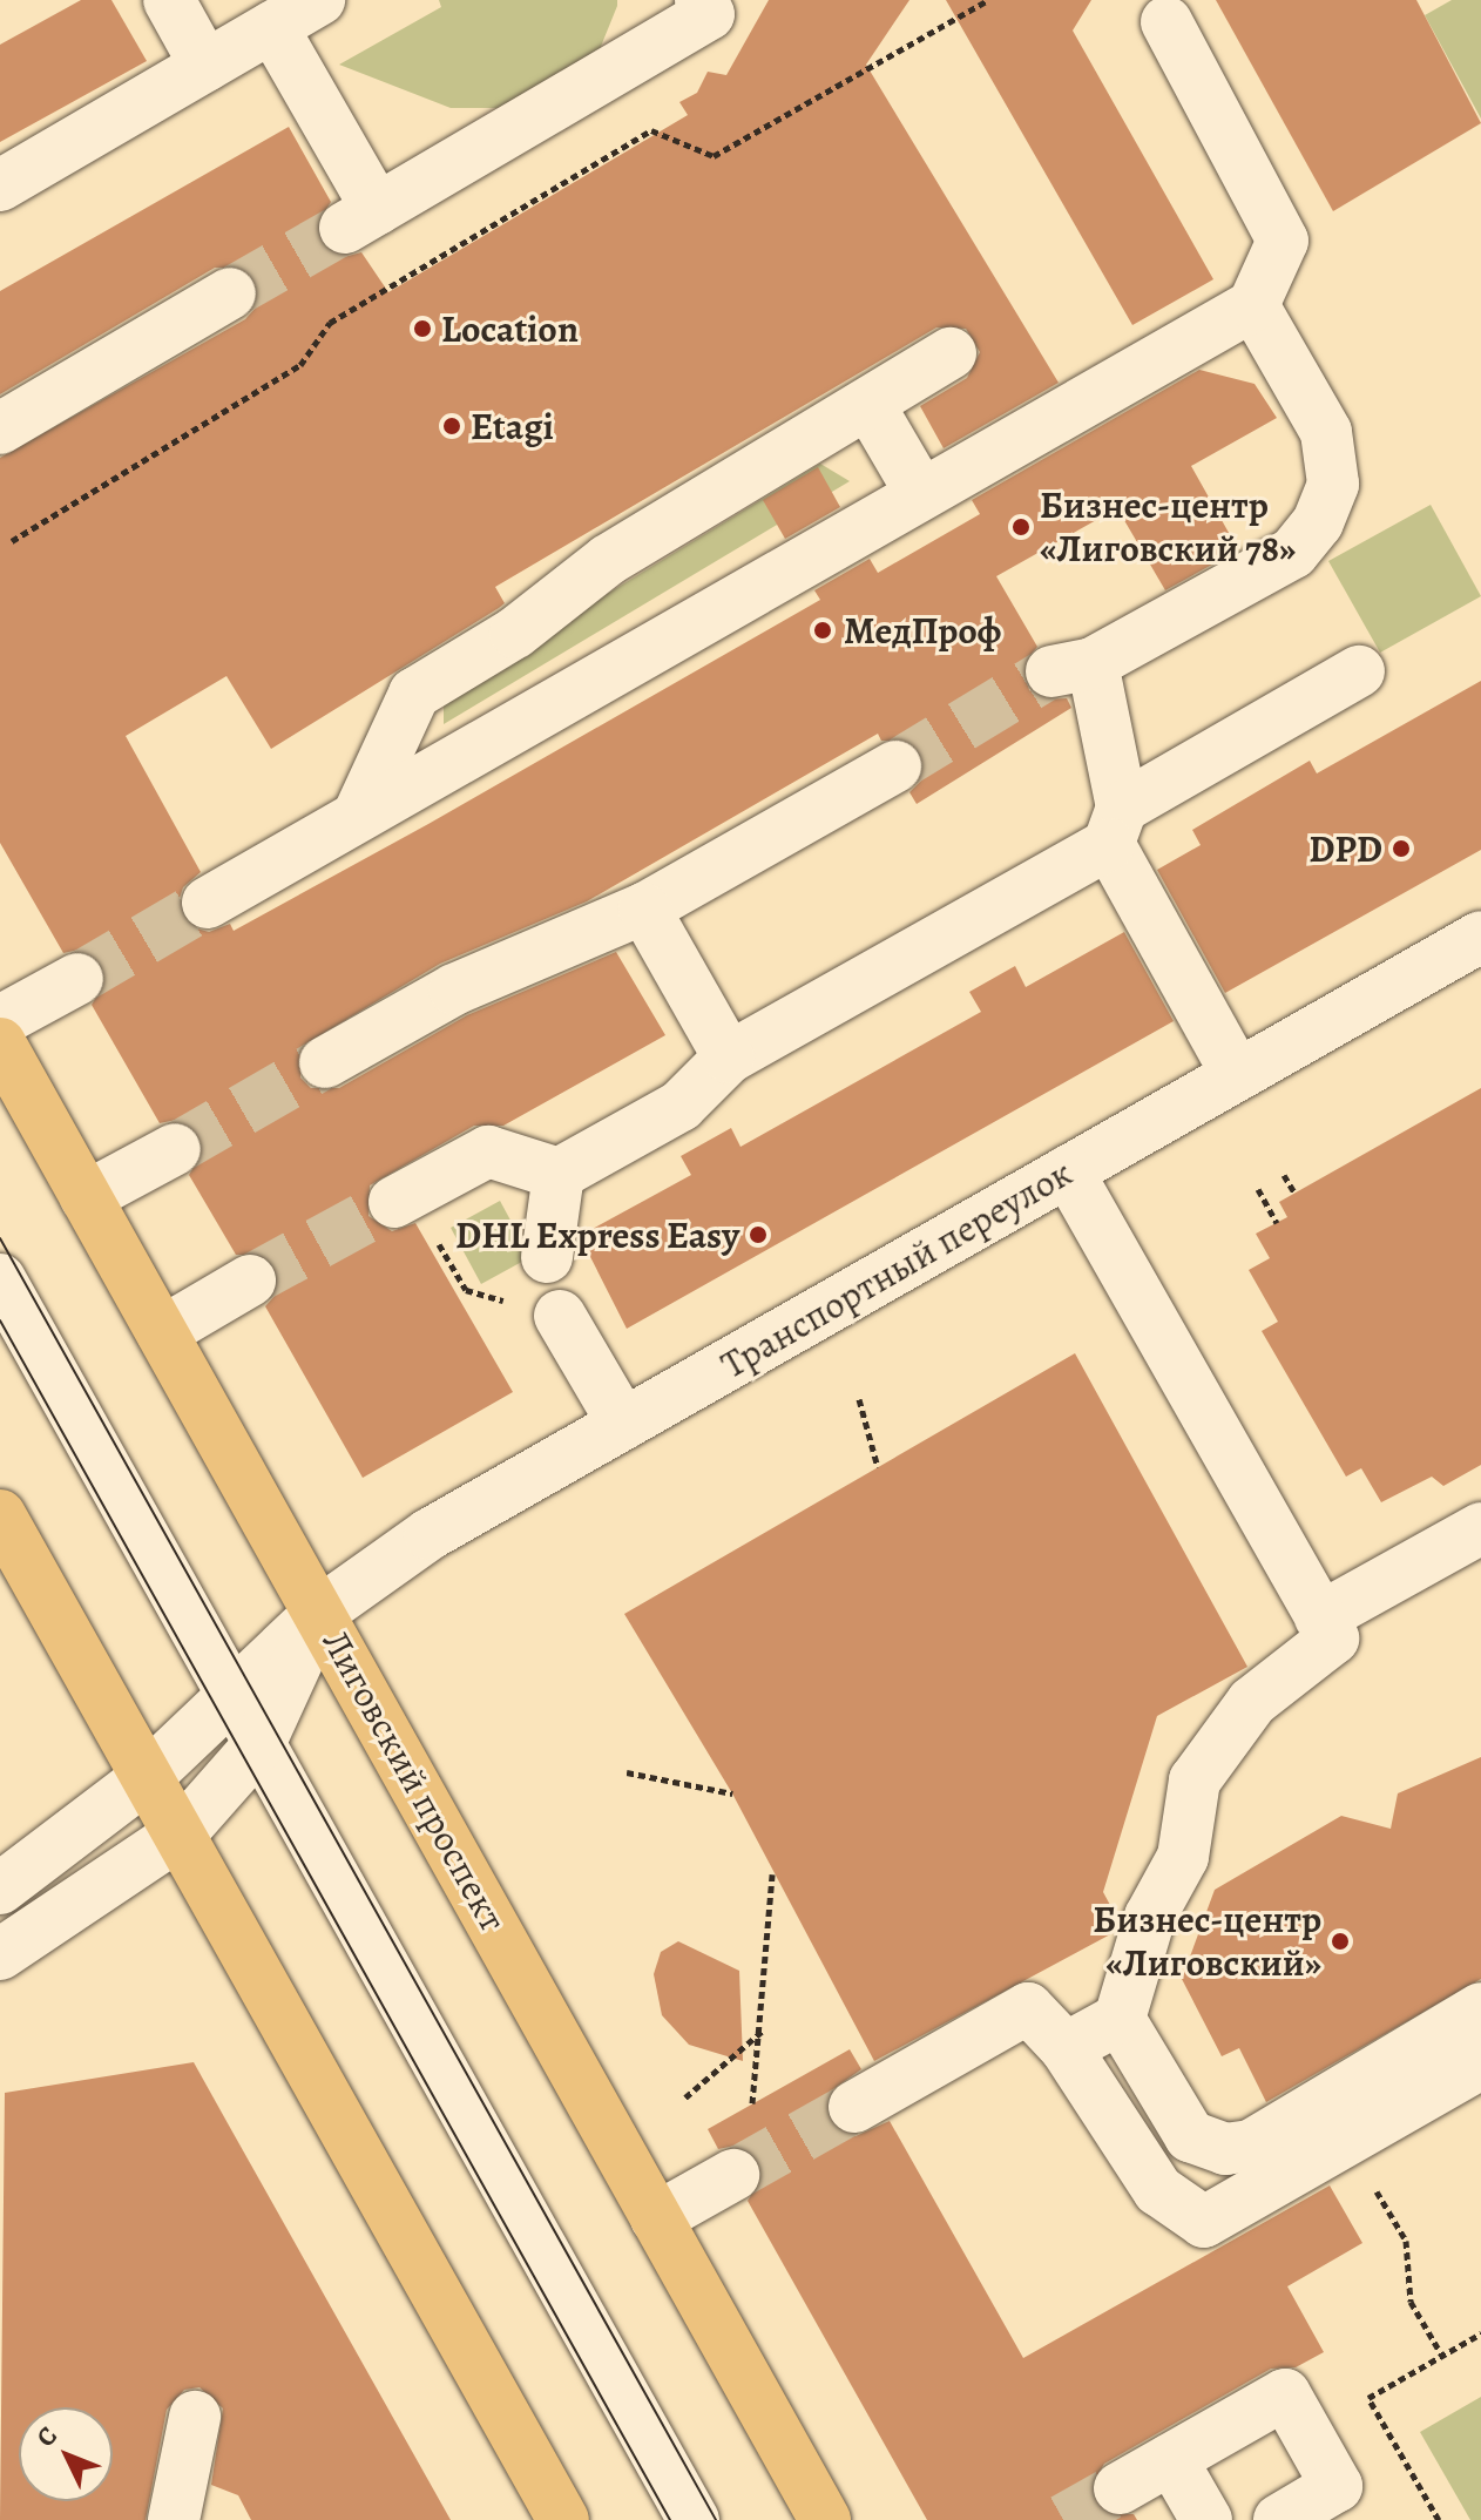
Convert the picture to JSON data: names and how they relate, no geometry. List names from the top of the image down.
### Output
{
  "streets": {
    "main road": ["Лиговский проспект"],
    "street": ["Транспортный переулок"]
  },
  "crossings": [
    ["Транспортный переулок", "Лиговский проспект"]
  ],
  "places": [
    "Location",
    "Etagi",
    "Бизнес-центр «Лиговский 78»",
    "МедПроф",
    "DPD",
    "DHL Express Easy",
    "Бизнес-центр «Лиговский»"
  ],
  "north": "top left"
}
